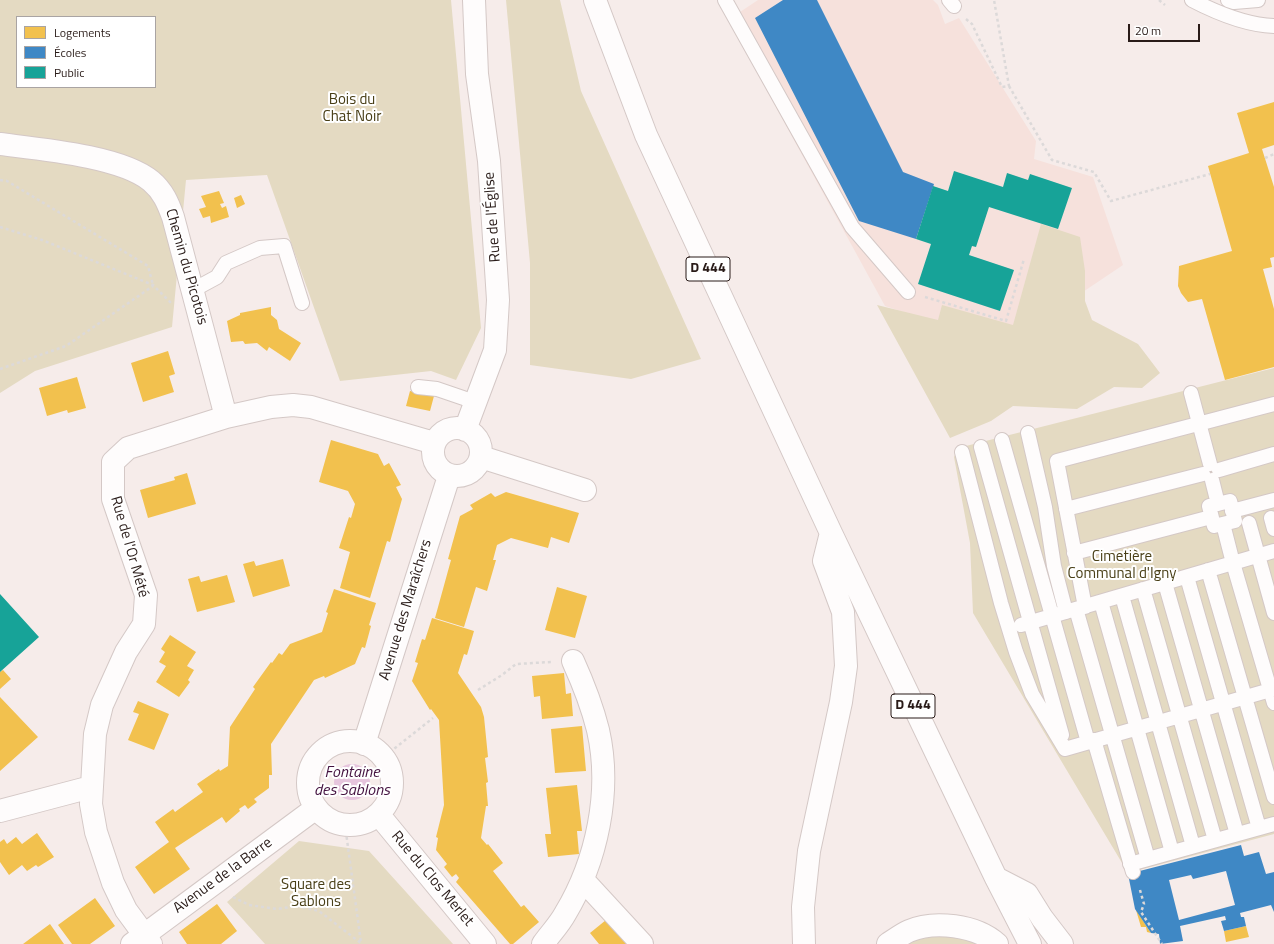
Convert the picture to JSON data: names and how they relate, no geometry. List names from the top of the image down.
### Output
{
  "streets": {
    "street": [
      "Rue de l'Église",
      "Chemin du Picotois",
      "D 444",
      "Rue de l'Or Mété",
      "Avenue des Maraîchers",
      "Avenue de la Barre",
      "Rue du Clos Merlet"
    ]
  },
  "crossings": [
    ["Rue de l'Église", "Rue de l'Or Mété"],
    ["Rue de l'Église", "Avenue des Maraîchers"],
    ["Chemin du Picotois", "Rue de l'Or Mété"],
    ["Rue de l'Or Mété", "Avenue des Maraîchers"],
    ["Rue de l'Or Mété", "Avenue de la Barre"],
    ["Avenue des Maraîchers", "Avenue de la Barre"],
    ["Avenue des Maraîchers", "Rue du Clos Merlet"],
    ["Avenue de la Barre", "Rue du Clos Merlet"]
  ],
  "water": ["Fontaine des Sablons"],
  "parks": ["Bois du Chat Noir", "Cimetière Communal d'Igny", "Square des Sablons"],
  "legend": ["Logements", "Écoles", "Public"],
  "scale_bar": "20 m"
}
